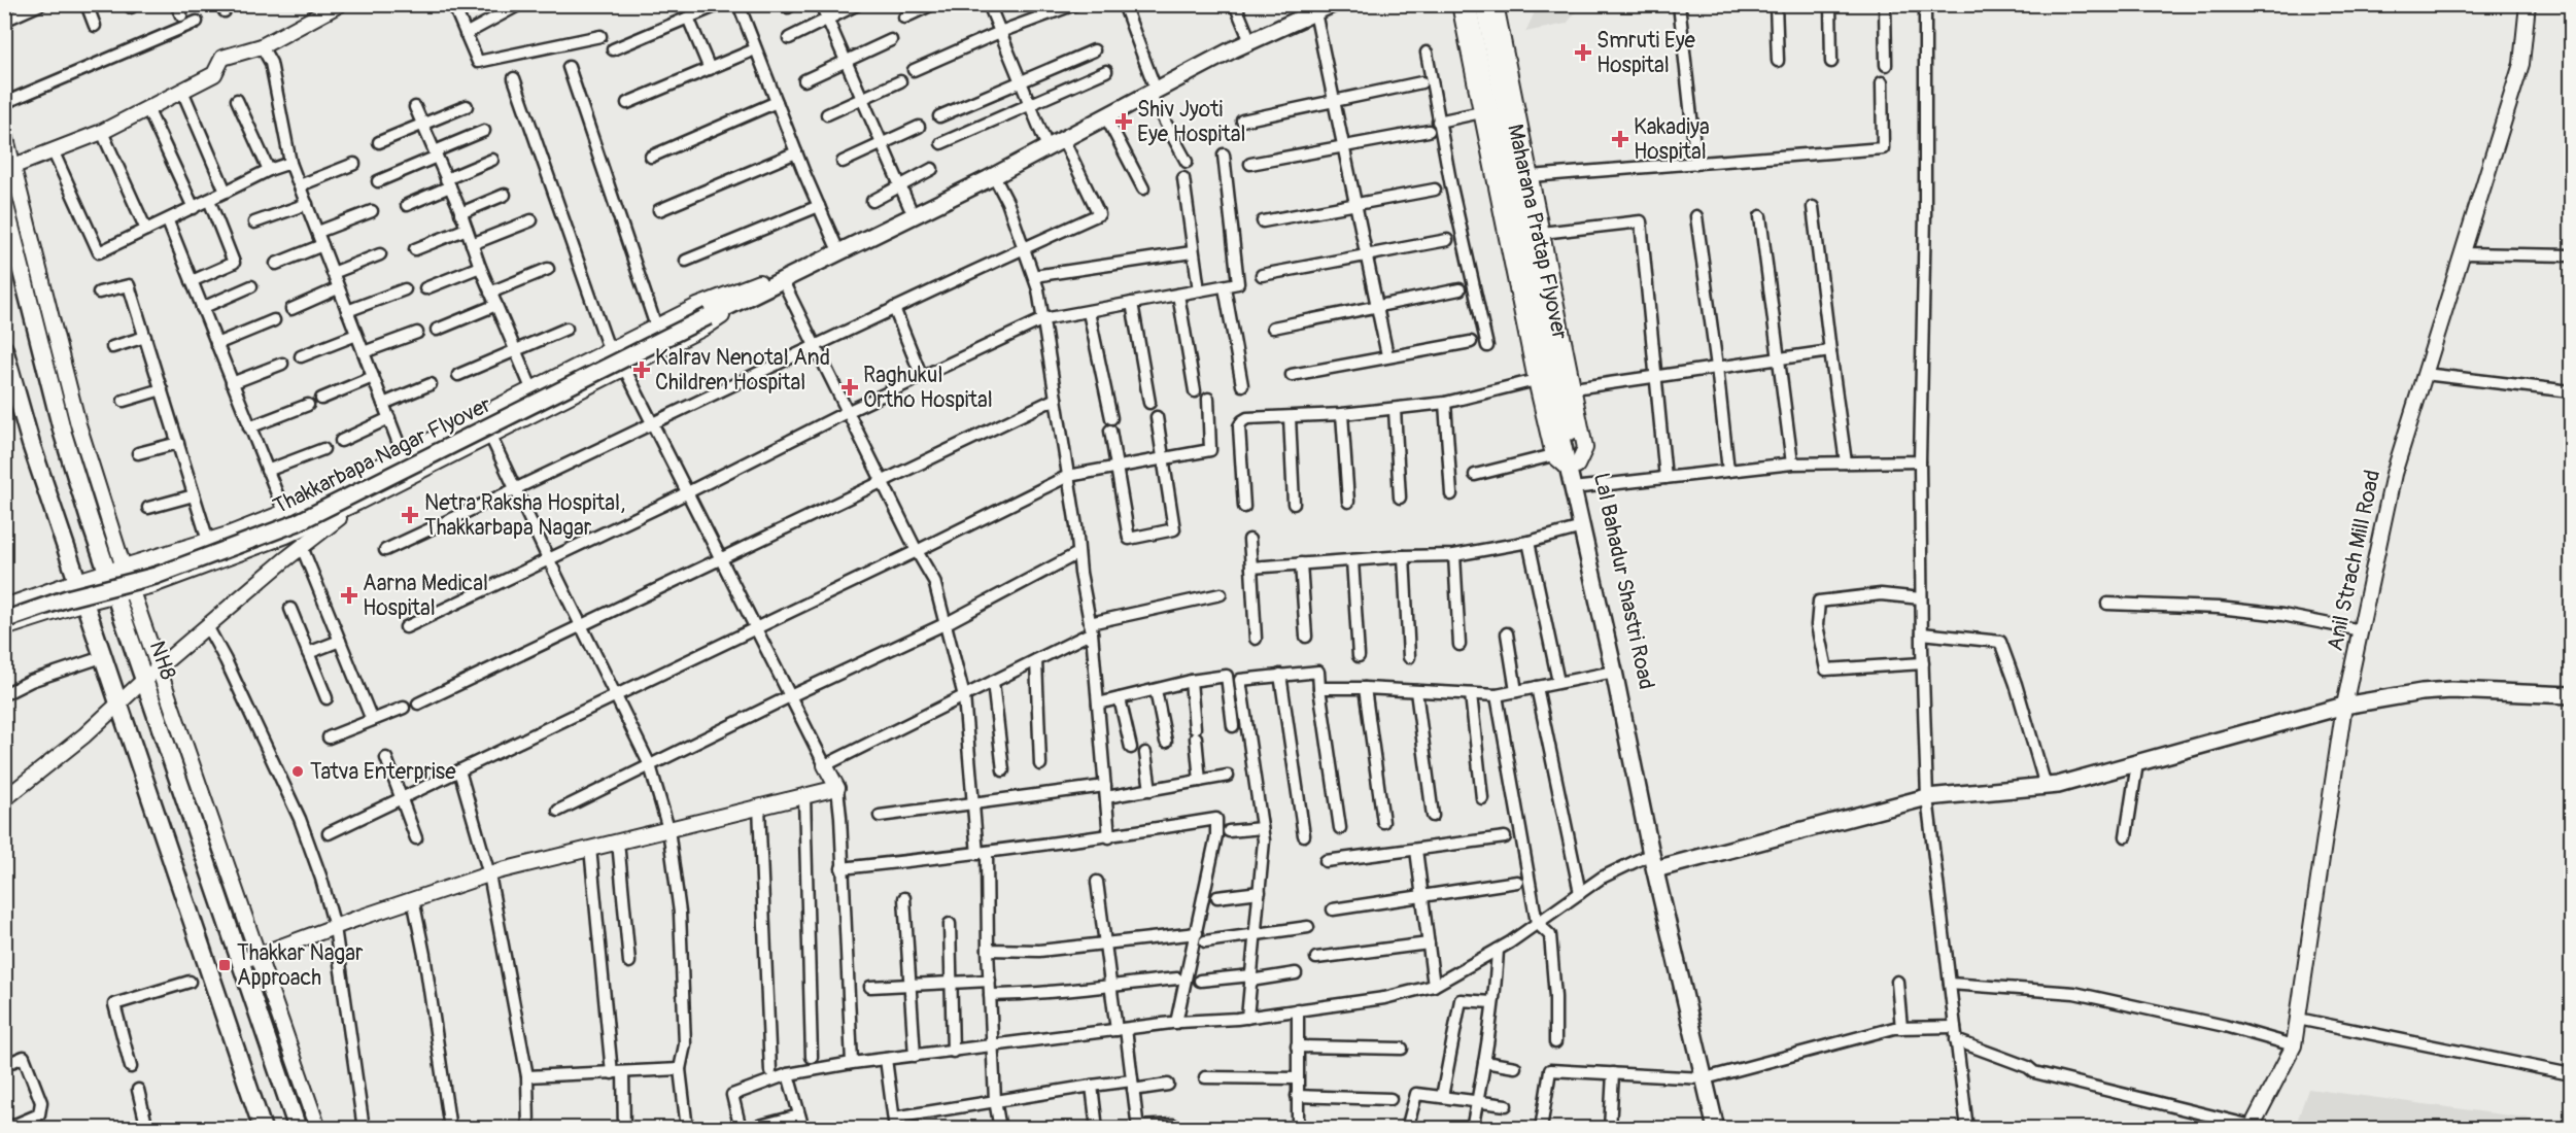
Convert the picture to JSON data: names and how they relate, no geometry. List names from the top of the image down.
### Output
{
  "streets": {
    "main road": [
      "Maharana Pratap Flyover",
      "Thakkarbapa Nagar Flyover",
      "Lal Bahadur Shastri Road",
      "NH8"
    ],
    "street": ["Anil Strach Mill Road"]
  },
  "crossings": [
    ["Maharana Pratap Flyover", "Lal Bahadur Shastri Road"]
  ],
  "places": {
    "health": [
      "Smruti Eye Hospital",
      "Shiv Jyoti Eye Hospital",
      "Kakadiya Hospital",
      "Kalrav Nenotal And Children Hospital",
      "Raghukul Ortho Hospital",
      "Netra Raksha Hospital, Thakkarbapa Nagar",
      "Aarna Medical Hospital"
    ],
    "other": ["Tatva Enterprise"],
    "transit": ["Thakkar Nagar Approach"]
  }
}
